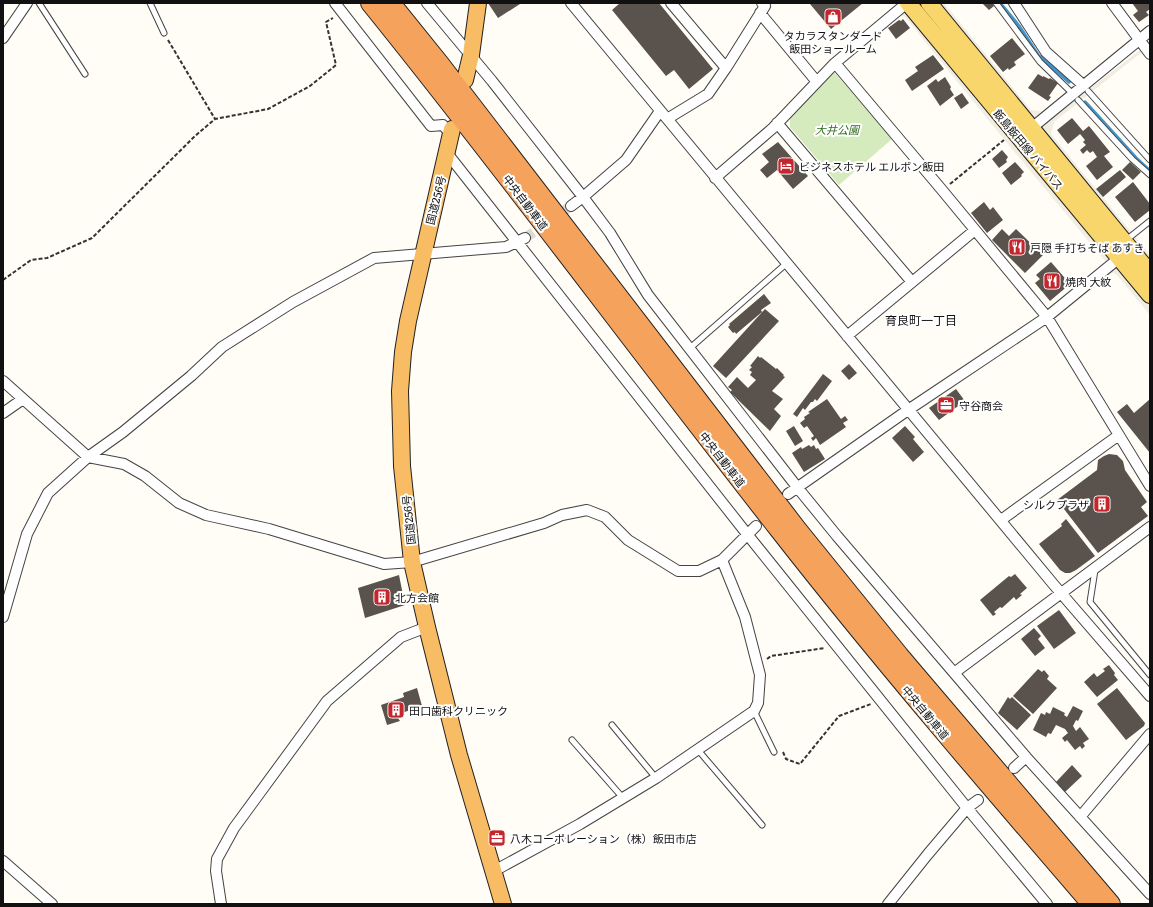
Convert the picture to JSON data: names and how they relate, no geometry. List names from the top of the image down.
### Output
{
  "streets": {
    "highway": ["国道256号", "中央自動車道"],
    "main road": ["飯島飯田線 バイパス"]
  },
  "districts": ["育良町一丁目"],
  "parks": ["大井公園"],
  "places": {
    "shop": ["タカラスタンダード 飯田ショールーム"],
    "hotel": ["ビジネスホテル エルボン飯田"],
    "restaurant": ["戸隠 手打ちそば あすき", "焼肉 大紋"],
    "office": ["守谷商会", "八木コーポレーション（株）飯田市店"],
    "building": ["シルクプラザ", "北方会館", "田口歯科クリニック"]
  }
}
